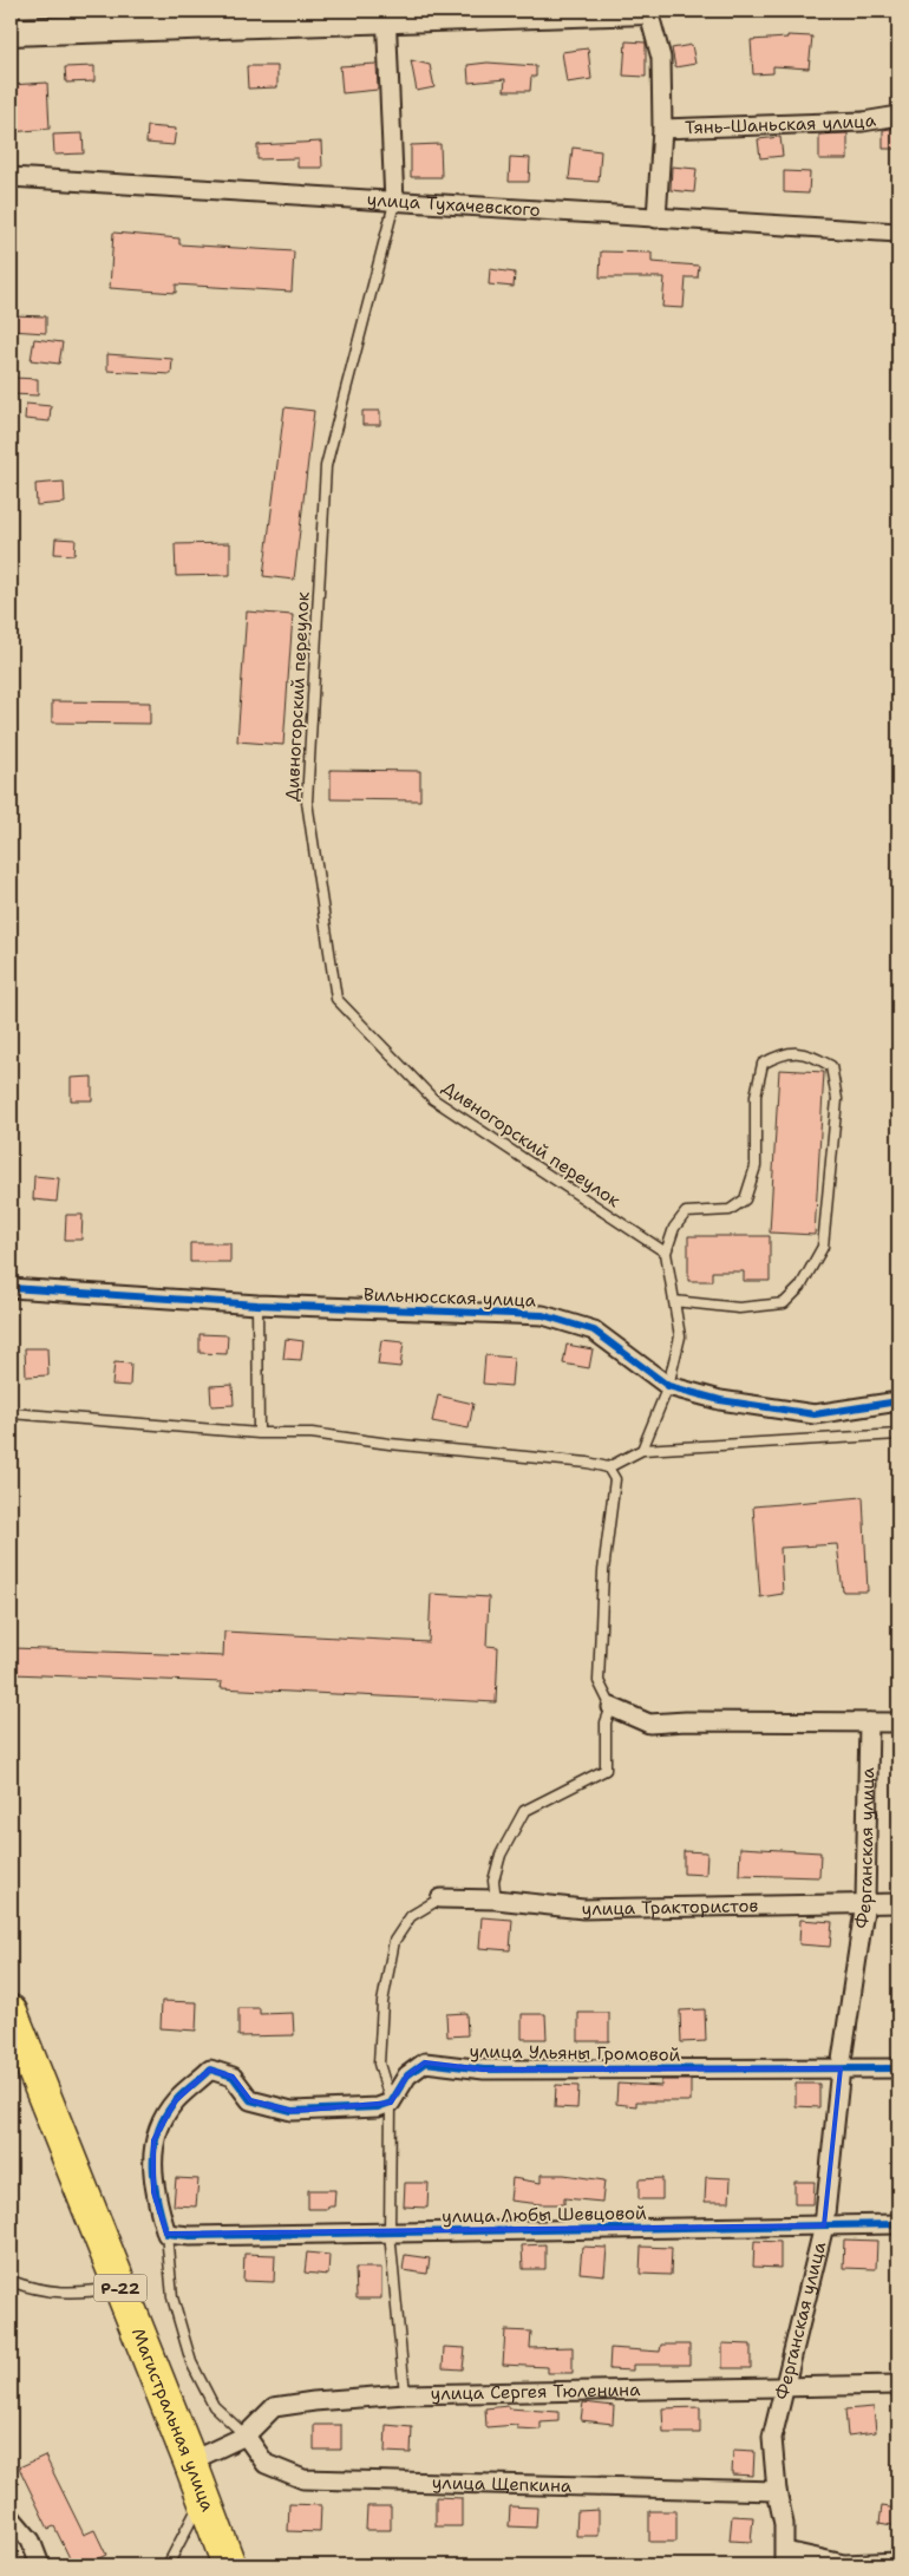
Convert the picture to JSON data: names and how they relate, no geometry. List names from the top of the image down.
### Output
{
  "streets": {
    "highway": ["Р-22", "Магистральная улица"],
    "street": [
      "Тянь-Шаньская улица",
      "улица Тухачевского",
      "Вильнюсская улица",
      "Ферганская улица",
      "улица Трактористов",
      "улица Ульяны Громовой",
      "улица Любы Шевцовой",
      "улица Сергея Тюленина",
      "улица Щепкина"
    ],
    "lane": ["Дивногорский переулок"]
  },
  "crossings": [
    ["улица Тухачевского", "Дивногорский переулок"],
    ["Ферганская улица", "улица Трактористов"],
    ["Ферганская улица", "улица Ульяны Громовой"],
    ["Ферганская улица", "улица Любы Шевцовой"],
    ["Ферганская улица", "улица Сергея Тюленина"],
    ["Ферганская улица", "улица Щепкина"],
    ["улица Сергея Тюленина", "Магистральная улица"],
    ["улица Сергея Тюленина", "улица Щепкина"]
  ]
}
